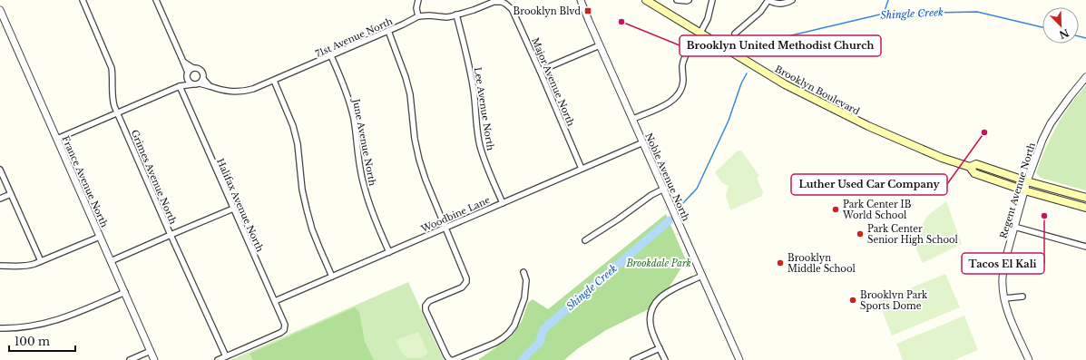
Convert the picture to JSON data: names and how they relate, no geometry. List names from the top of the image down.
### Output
{
  "streets": {
    "main road": ["Brooklyn Boulevard"],
    "street": [
      "71st Avenue North",
      "Major Avenue North",
      "Lee Avenue North",
      "June Avenue North",
      "Grimes Avenue North",
      "Noble Avenue North",
      "France Avenue North",
      "Regent Avenue North",
      "Halifax Avenue North",
      "Woodbine Lane"
    ]
  },
  "crossings": [
    ["71st Avenue North", "Major Avenue North"],
    ["71st Avenue North", "Lee Avenue North"],
    ["71st Avenue North", "June Avenue North"],
    ["Major Avenue North", "Woodbine Lane"],
    ["Brooklyn Boulevard", "Regent Avenue North"],
    ["Lee Avenue North", "Woodbine Lane"],
    ["June Avenue North", "Woodbine Lane"],
    ["Grimes Avenue North", "Halifax Avenue North"],
    ["Noble Avenue North", "Woodbine Lane"],
    ["Halifax Avenue North", "Woodbine Lane"]
  ],
  "water": ["Shingle Creek"],
  "parks": ["Brookdale Park"],
  "places": {
    "transit": ["Brooklyn Blvd"],
    "other": [
      "Brooklyn United Methodist Church",
      "Luther Used Car Company",
      "Park Center IB World School",
      "Tacos El Kali",
      "Park Center Senior High School",
      "Brooklyn Middle School",
      "Brooklyn Park Sports Dome"
    ]
  },
  "scale_bar": "100 m",
  "north": "bottom right"
}
